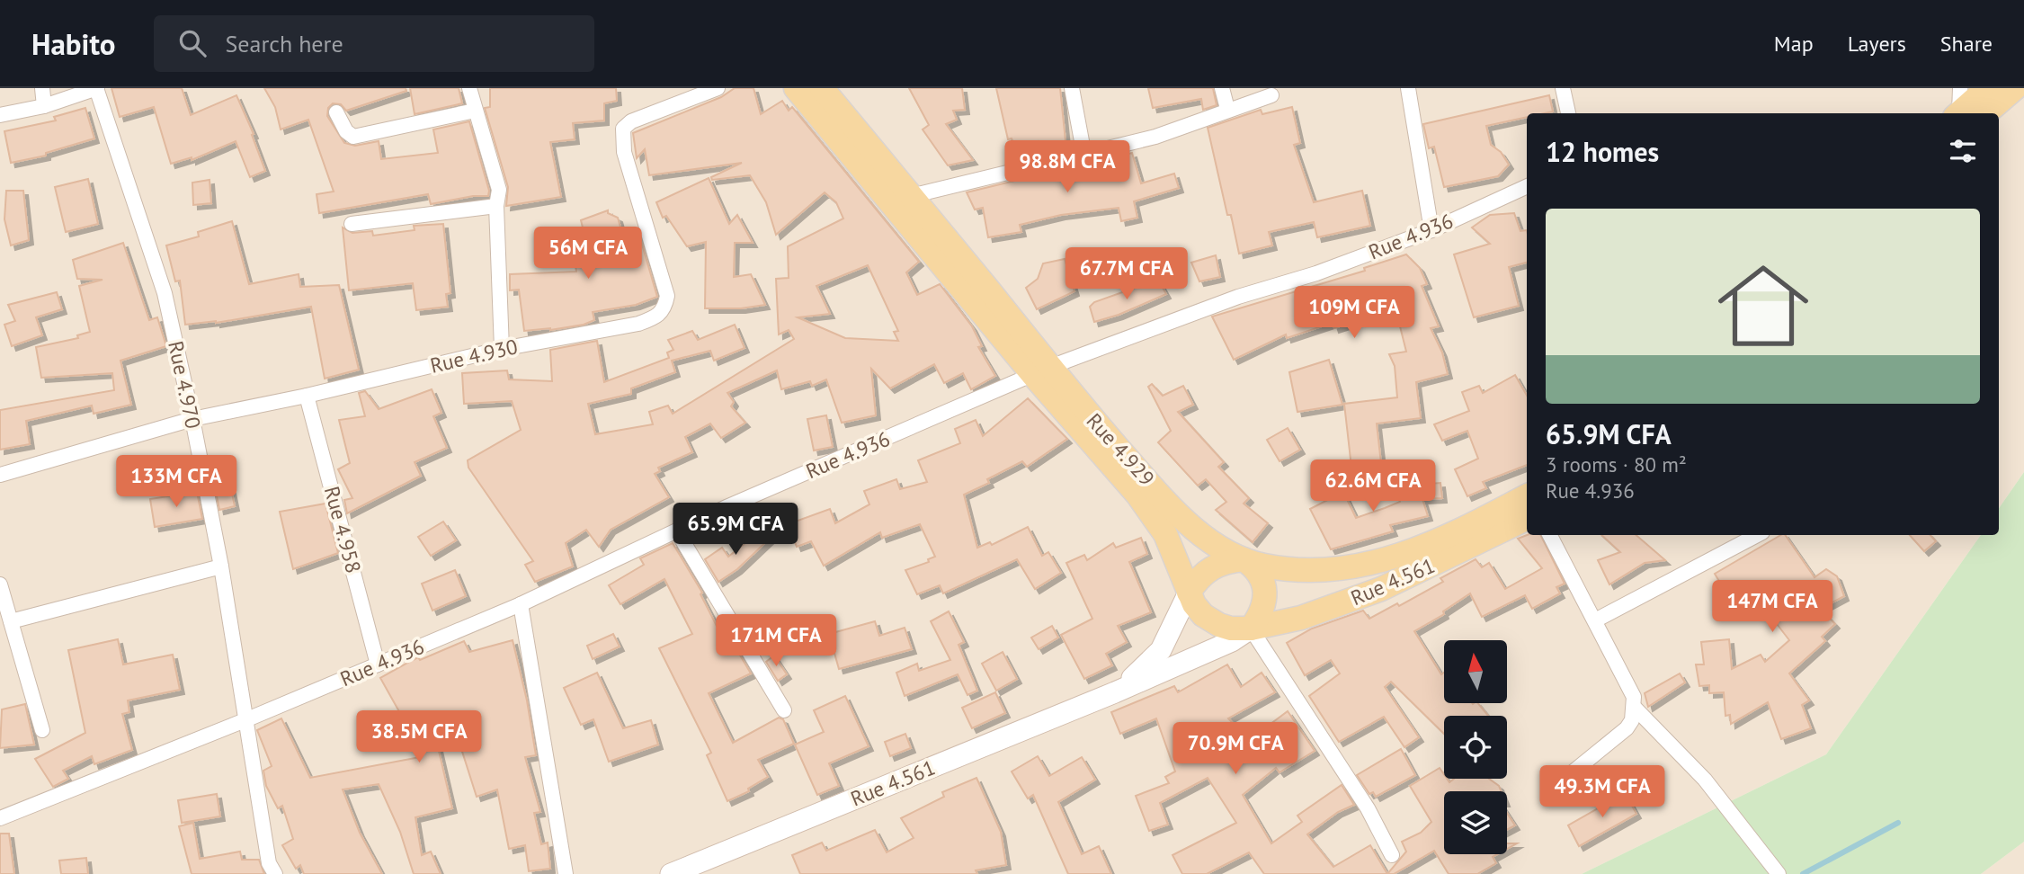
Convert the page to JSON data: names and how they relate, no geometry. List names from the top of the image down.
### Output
{
  "streets": {
    "main road": ["Rue 4.929", "Rue 4.561"],
    "street": [
      "Rue 4.936",
      "Rue 4.930",
      "Rue 4.970",
      "Rue 4.958"
    ]
  },
  "crossings": [
    ["Rue 4.936", "Rue 4.970"],
    ["Rue 4.936", "Rue 4.929"],
    ["Rue 4.936", "Rue 4.958"],
    ["Rue 4.930", "Rue 4.970"],
    ["Rue 4.930", "Rue 4.958"],
    ["Rue 4.929", "Rue 4.561"]
  ],
  "north": "top",
  "page": {
    "header": "Habito",
    "search": "Search here",
    "nav": ["Map", "Layers", "Share"],
    "heading": "12 homes",
    "price": [
      "98.8M CFA",
      "56M CFA",
      "67.7M CFA",
      "109M CFA",
      "133M CFA",
      "62.6M CFA",
      "65.9M CFA",
      "147M CFA",
      "171M CFA",
      "38.5M CFA",
      "70.9M CFA",
      "49.3M CFA"
    ],
    "list": [
      {
        "name": "65.9M CFA",
        "note": "3 rooms · 80 m² · Rue 4.936"
      }
    ]
  }
}
